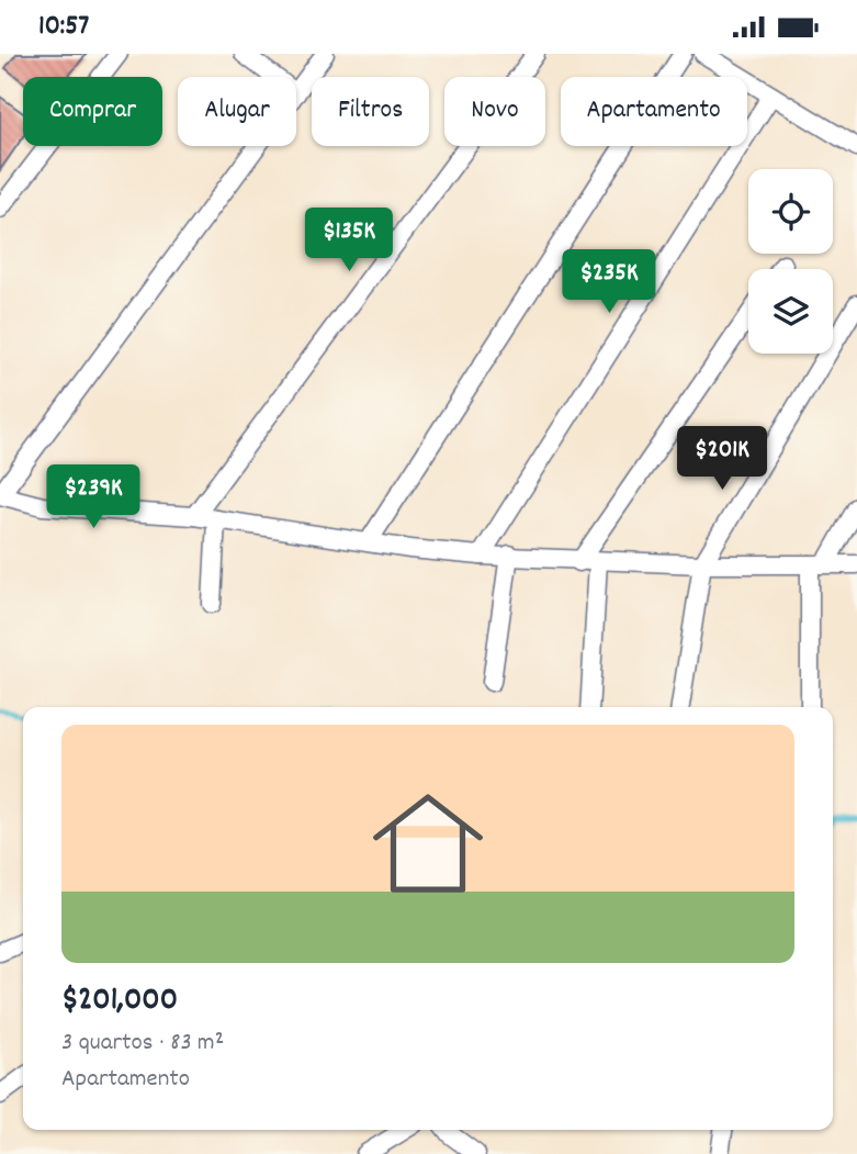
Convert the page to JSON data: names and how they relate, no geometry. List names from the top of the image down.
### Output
{
  "page": {
    "status": "10:57",
    "chip": [
      "Comprar",
      "Alugar",
      "Filtros",
      "Novo",
      "Apartamento"
    ],
    "price": [
      "$135K",
      "$235K",
      "$201K",
      "$239K"
    ],
    "list": [
      {
        "name": "$201,000",
        "note": "3 quartos · 83 m² · Apartamento"
      }
    ]
  }
}
